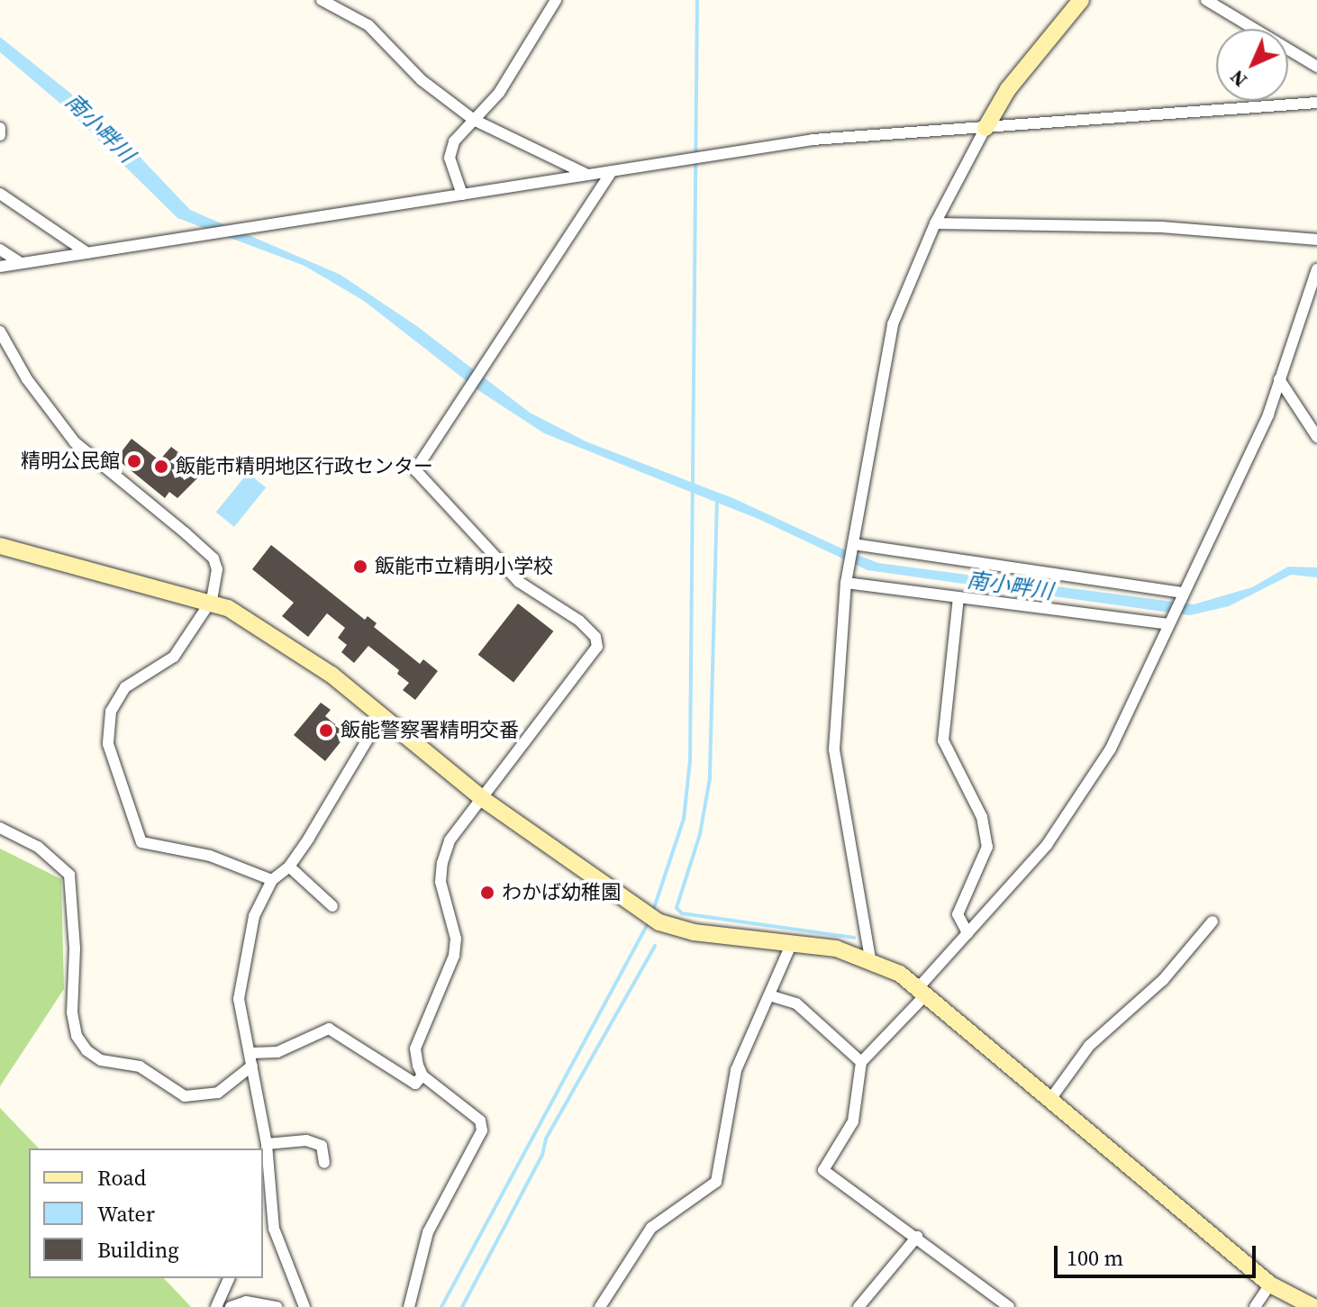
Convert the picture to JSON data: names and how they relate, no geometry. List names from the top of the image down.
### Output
{
  "water": ["南小畔川"],
  "places": [
    "精明公民館",
    "飯能市精明地区行政センター",
    "飯能市立精明小学校",
    "飯能警察署精明交番",
    "わかば幼稚園"
  ],
  "legend": ["Road", "Water", "Building"],
  "scale_bar": "100 m",
  "north": "bottom left"
}
